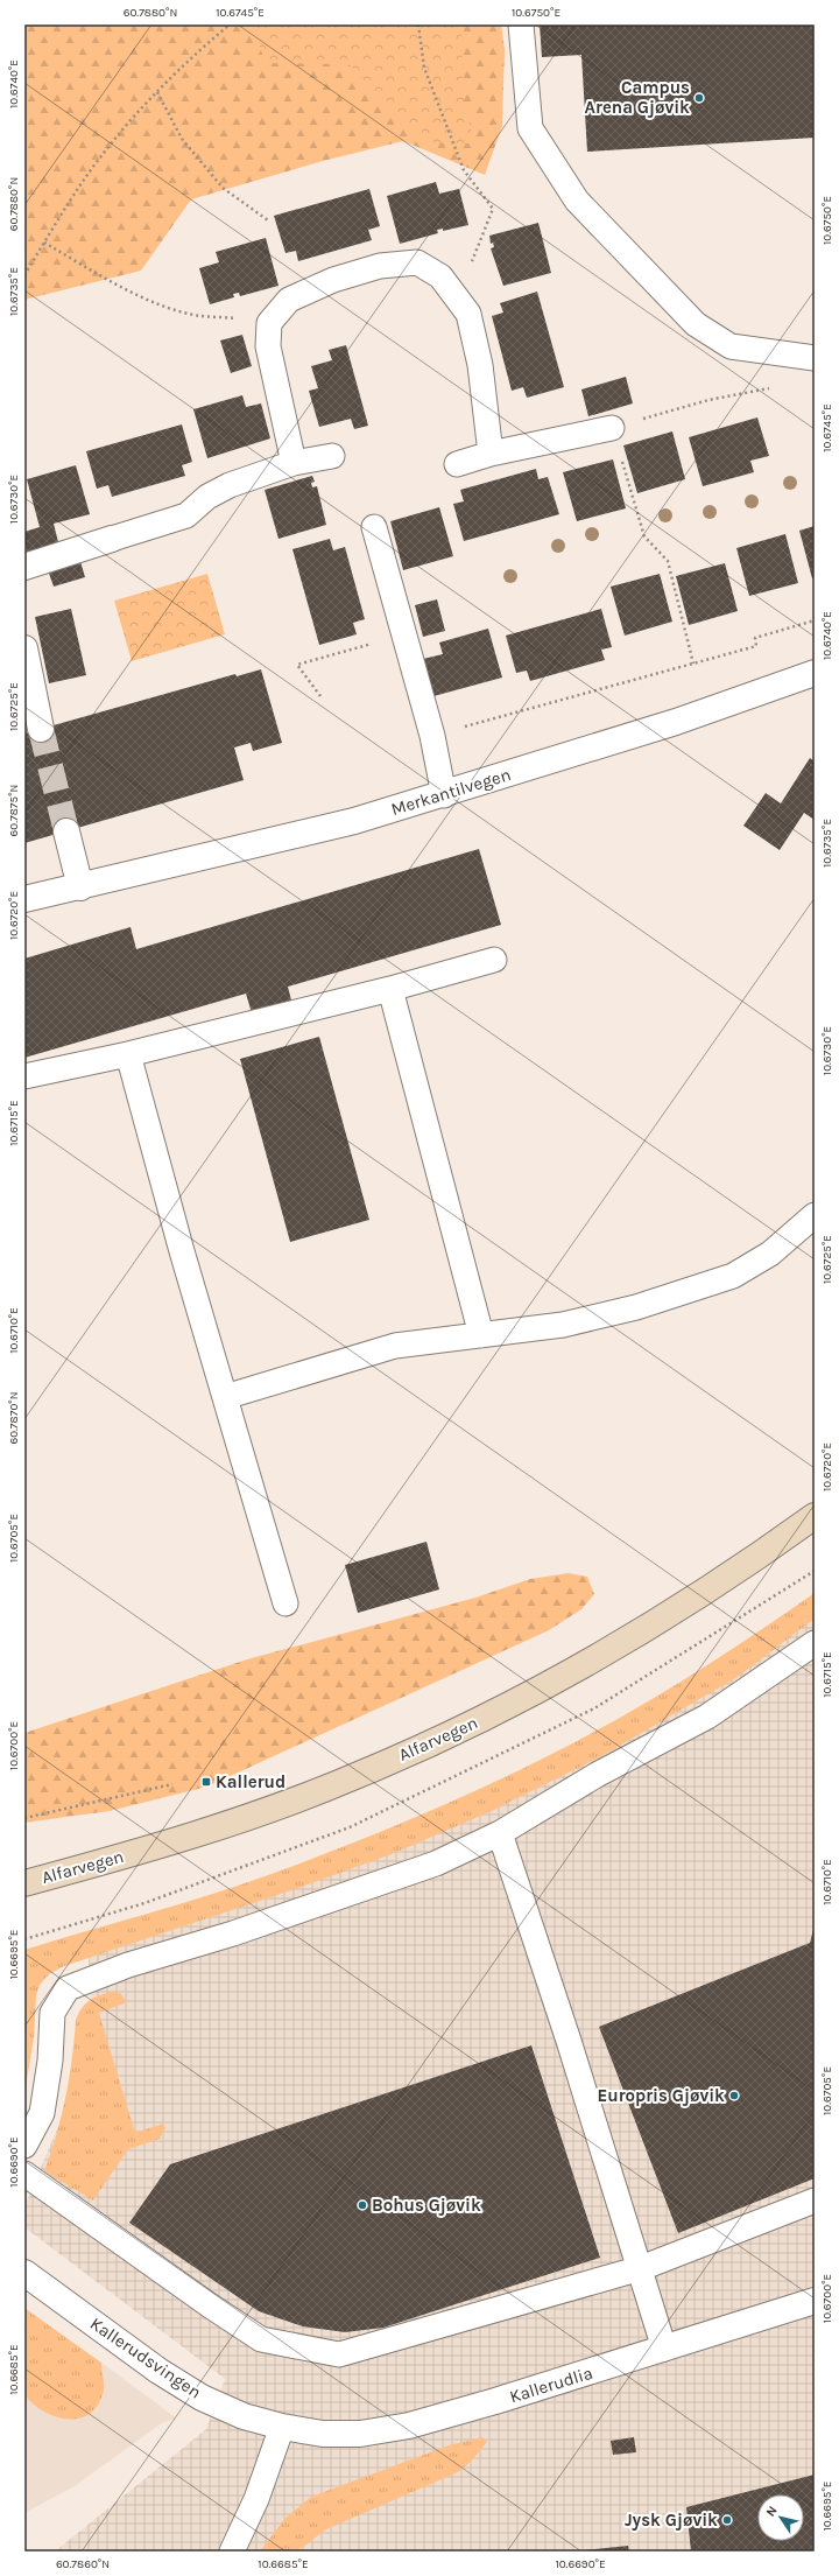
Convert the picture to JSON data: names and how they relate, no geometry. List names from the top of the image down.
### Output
{
  "streets": {
    "main road": ["Alfarvegen"],
    "street": ["Merkantilvegen", "Kallerudsvingen", "Kallerudlia"]
  },
  "crossings": [
    ["Kallerudsvingen", "Kallerudlia"]
  ],
  "places": {
    "other": [
      "Campus Arena Gjøvik",
      "Europris Gjøvik",
      "Bohus Gjøvik",
      "Jysk Gjøvik"
    ],
    "transit": ["Kallerud"]
  },
  "north": "top left",
  "coordinates": [
    "60.7880°N",
    "10.6745°E",
    "10.6750°E",
    "10.6740°E",
    "10.6735°E",
    "10.6730°E",
    "10.6725°E",
    "60.7875°N",
    "10.6720°E",
    "10.6715°E",
    "10.6710°E",
    "60.7870°N",
    "10.6705°E",
    "10.6700°E",
    "10.6695°E",
    "10.6690°E",
    "10.6685°E",
    "60.7860°N"
  ]
}
